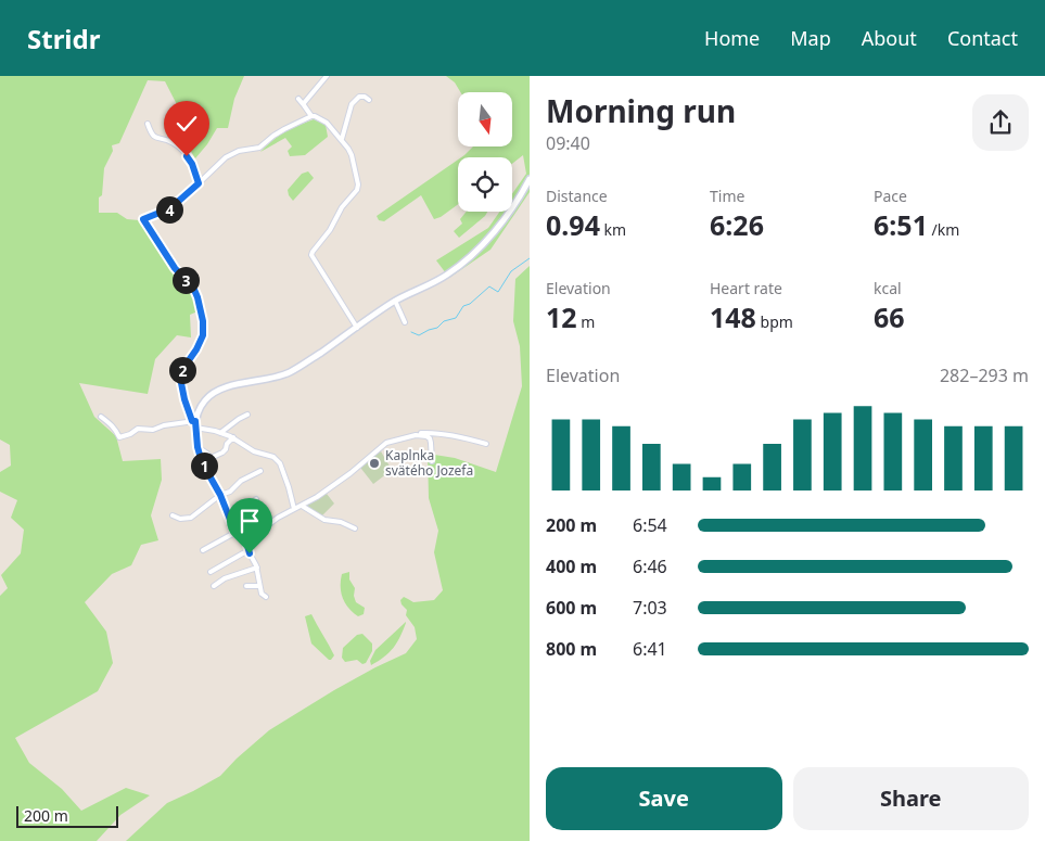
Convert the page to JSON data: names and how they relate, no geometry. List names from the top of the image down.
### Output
{
  "places": ["Kaplnka svätého Jozefa"],
  "scale_bar": "200 m",
  "north": "bottom",
  "page": {
    "header": "Stridr",
    "nav": [
      "Home",
      "Map",
      "About",
      "Contact"
    ],
    "heading": ["Morning run", "09:40"],
    "stats": [
      ["Distance", "0.94 km"],
      ["Time", "6:26"],
      ["Pace", "6:51 /km"],
      ["Elevation", "12 m"],
      ["Heart rate", "148 bpm"],
      ["kcal", "66"]
    ],
    "pins": [
      "4",
      "3",
      "2",
      "1"
    ],
    "chart": ["Elevation", "282–293 m"],
    "list": [
      {
        "name": "200 m",
        "note": "6:54"
      },
      {
        "name": "400 m",
        "note": "6:46"
      },
      {
        "name": "600 m",
        "note": "7:03"
      },
      {
        "name": "800 m",
        "note": "6:41"
      }
    ],
    "buttons": ["Save", "Share"],
    "scale": "200 m"
  }
}
